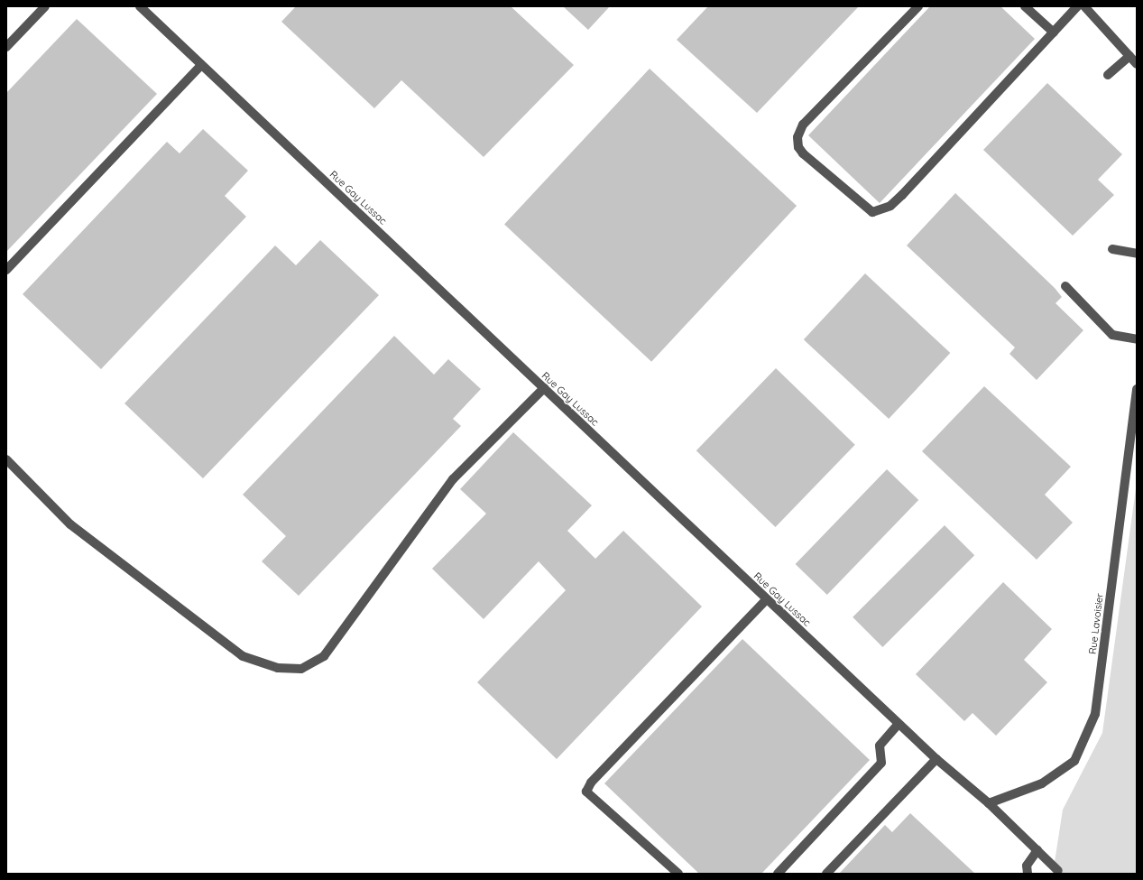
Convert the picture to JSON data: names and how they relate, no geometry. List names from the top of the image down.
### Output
{
  "streets": {
    "street": ["Rue Gay Lussac", "Rue Lavoisier"]
  },
  "crossings": [
    ["Rue Gay Lussac", "Rue Lavoisier"]
  ]
}
